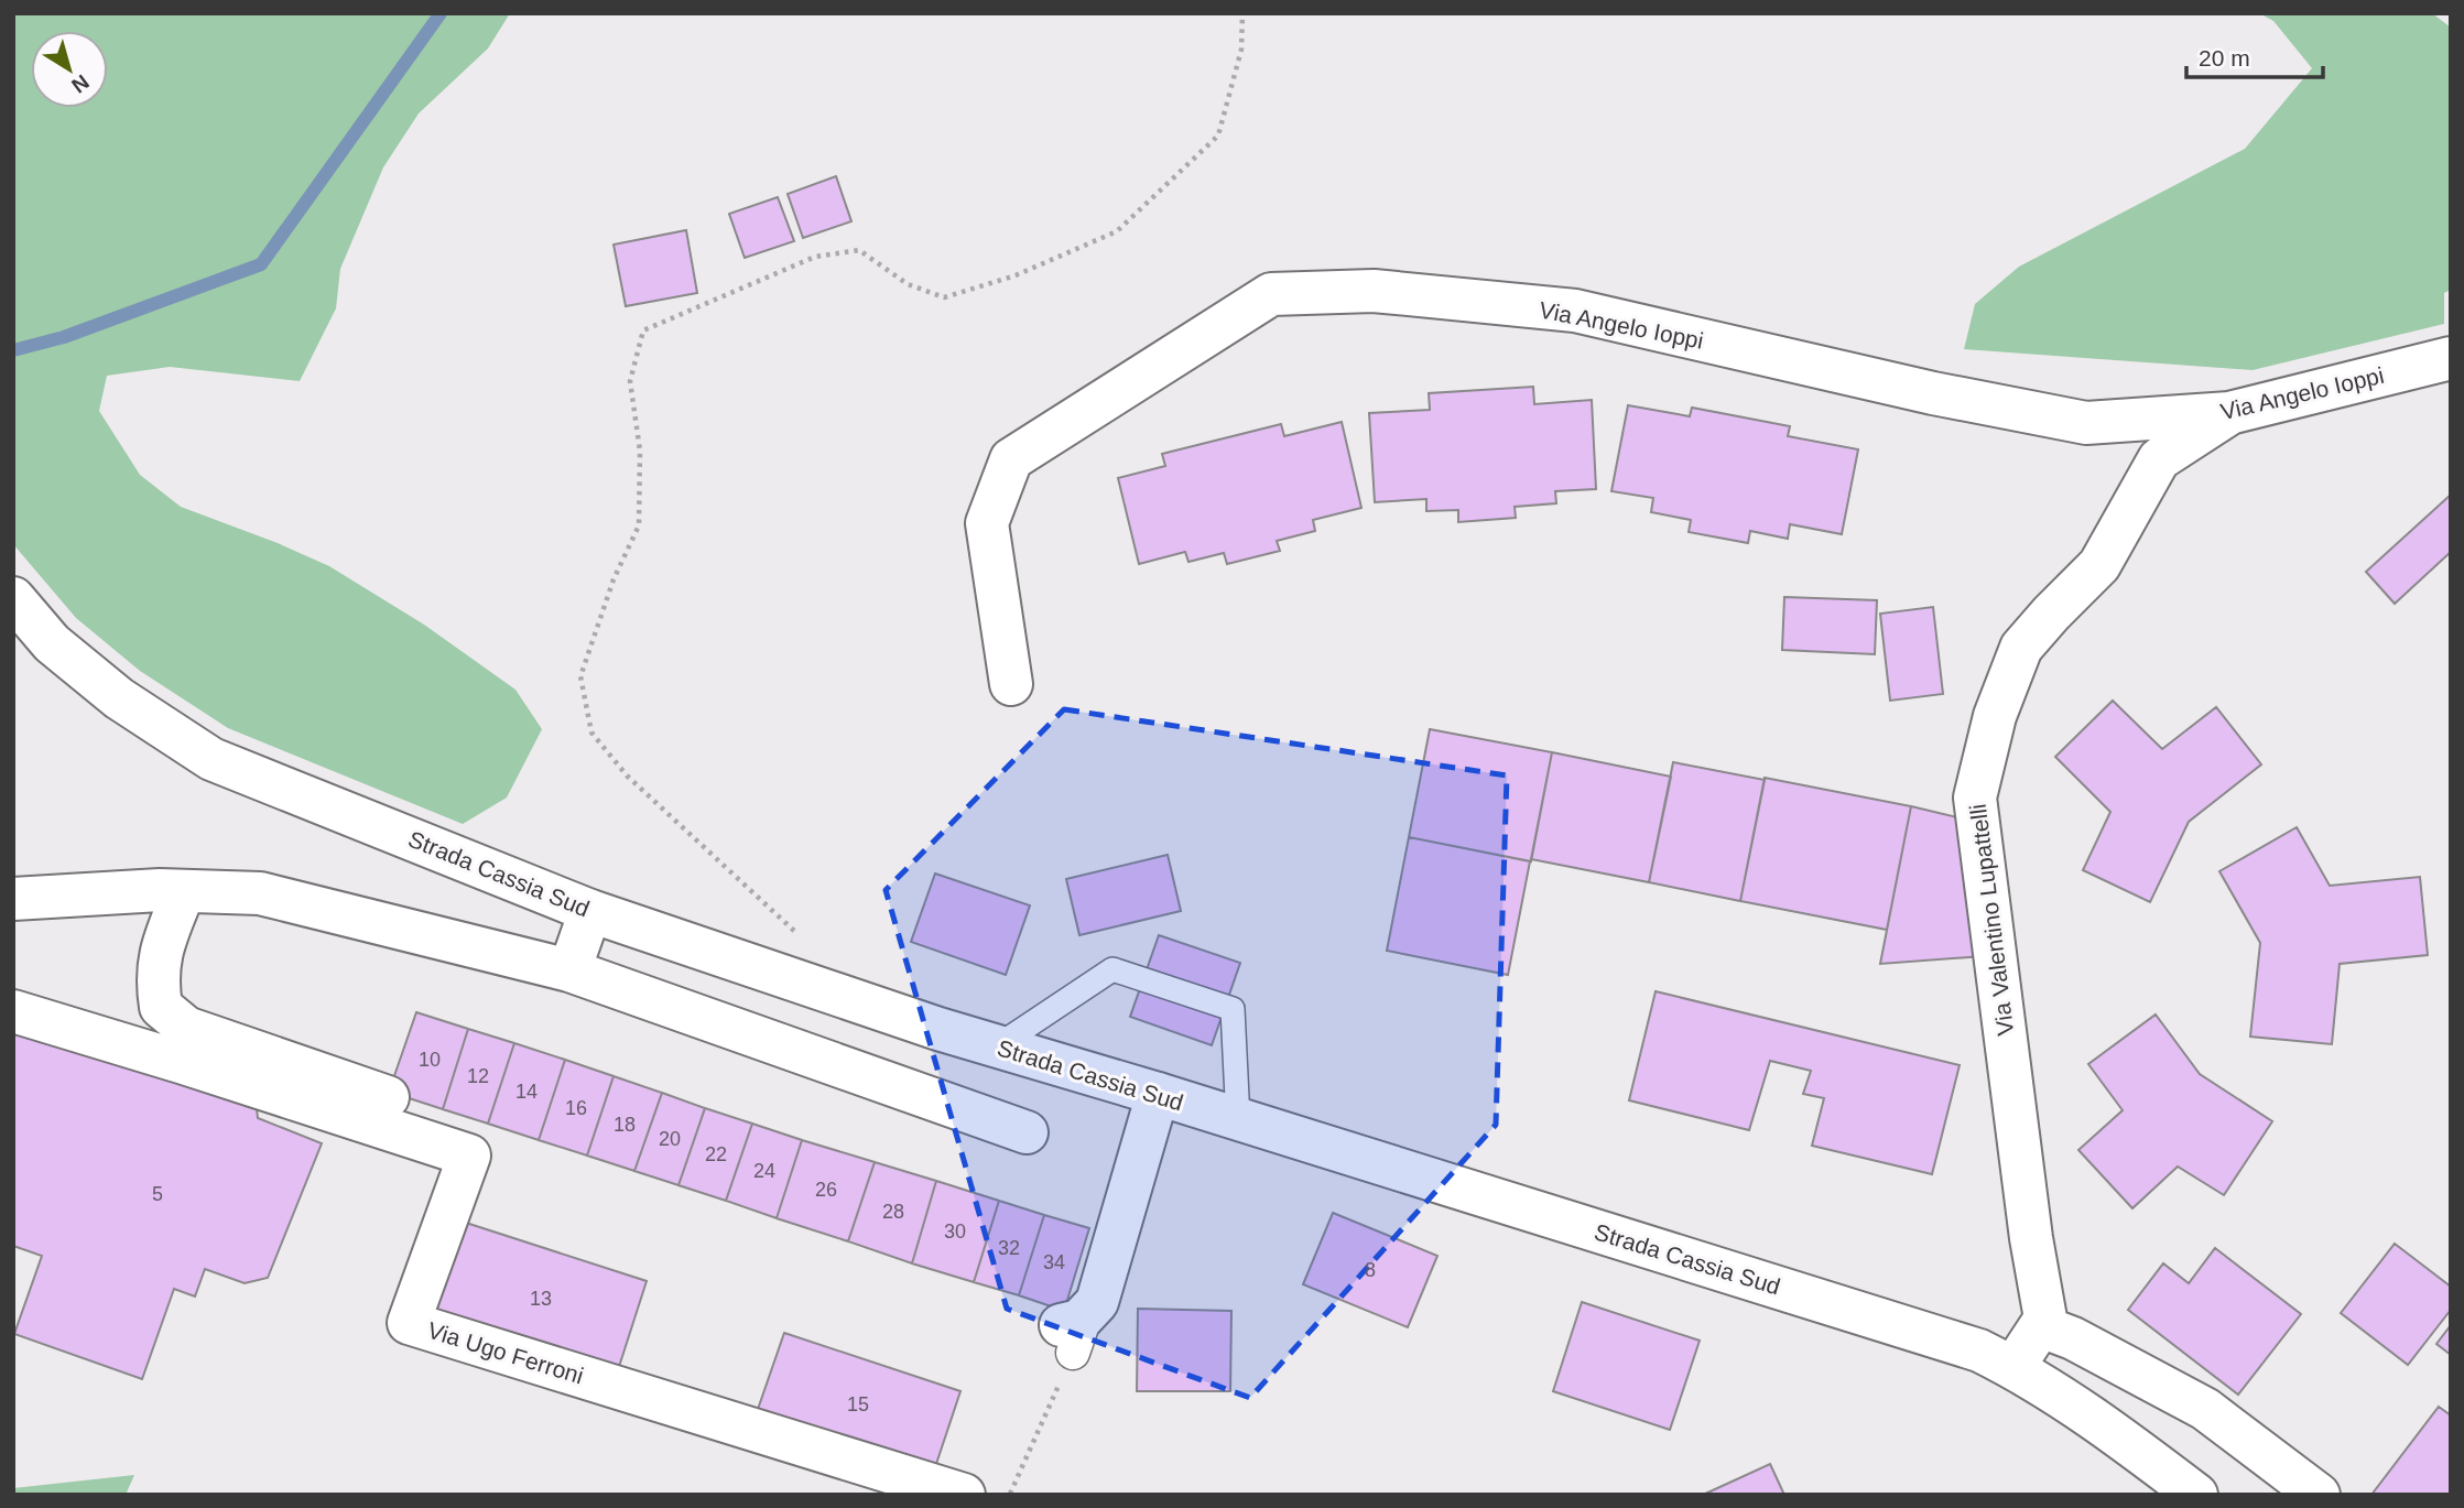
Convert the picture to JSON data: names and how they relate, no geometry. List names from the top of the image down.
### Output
{
  "streets": {
    "street": [
      "Via Angelo Ioppi",
      "Strada Cassia Sud",
      "Via Valentino Lupattelli",
      "Via Ugo Ferroni"
    ]
  },
  "crossings": [
    ["Via Angelo Ioppi", "Via Valentino Lupattelli"]
  ],
  "house_numbers": [
    "10",
    "12",
    "14",
    "16",
    "18",
    "20",
    "22",
    "24",
    "26",
    "5",
    "28",
    "30",
    "32",
    "34",
    "8",
    "13",
    "15"
  ],
  "scale_bar": "20 m",
  "north": "bottom right"
}
